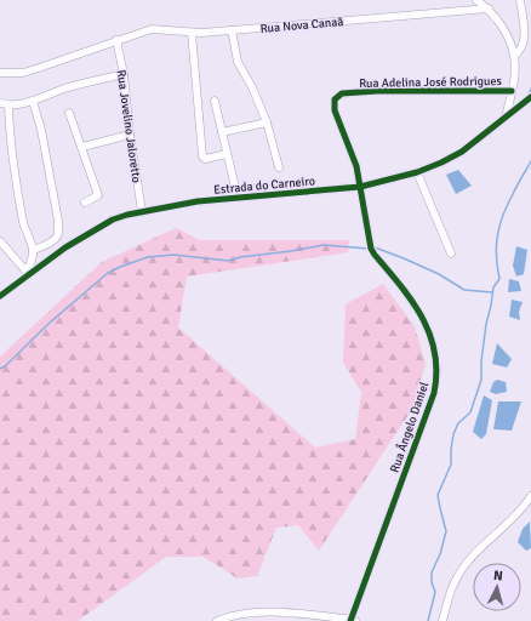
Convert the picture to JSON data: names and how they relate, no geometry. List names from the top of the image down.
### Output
{
  "streets": {
    "street": [
      "Rua Nova Canaã",
      "Rua Adelina José Rodrigues",
      "Rua Jovelino Jaloretto",
      "Estrada do Carneiro",
      "Rua Ângelo Daniel"
    ]
  },
  "crossings": [
    ["Rua Nova Canaã", "Rua Jovelino Jaloretto"],
    ["Rua Adelina José Rodrigues", "Rua Ângelo Daniel"],
    ["Rua Jovelino Jaloretto", "Estrada do Carneiro"],
    ["Estrada do Carneiro", "Rua Ângelo Daniel"]
  ],
  "north": "top"
}
